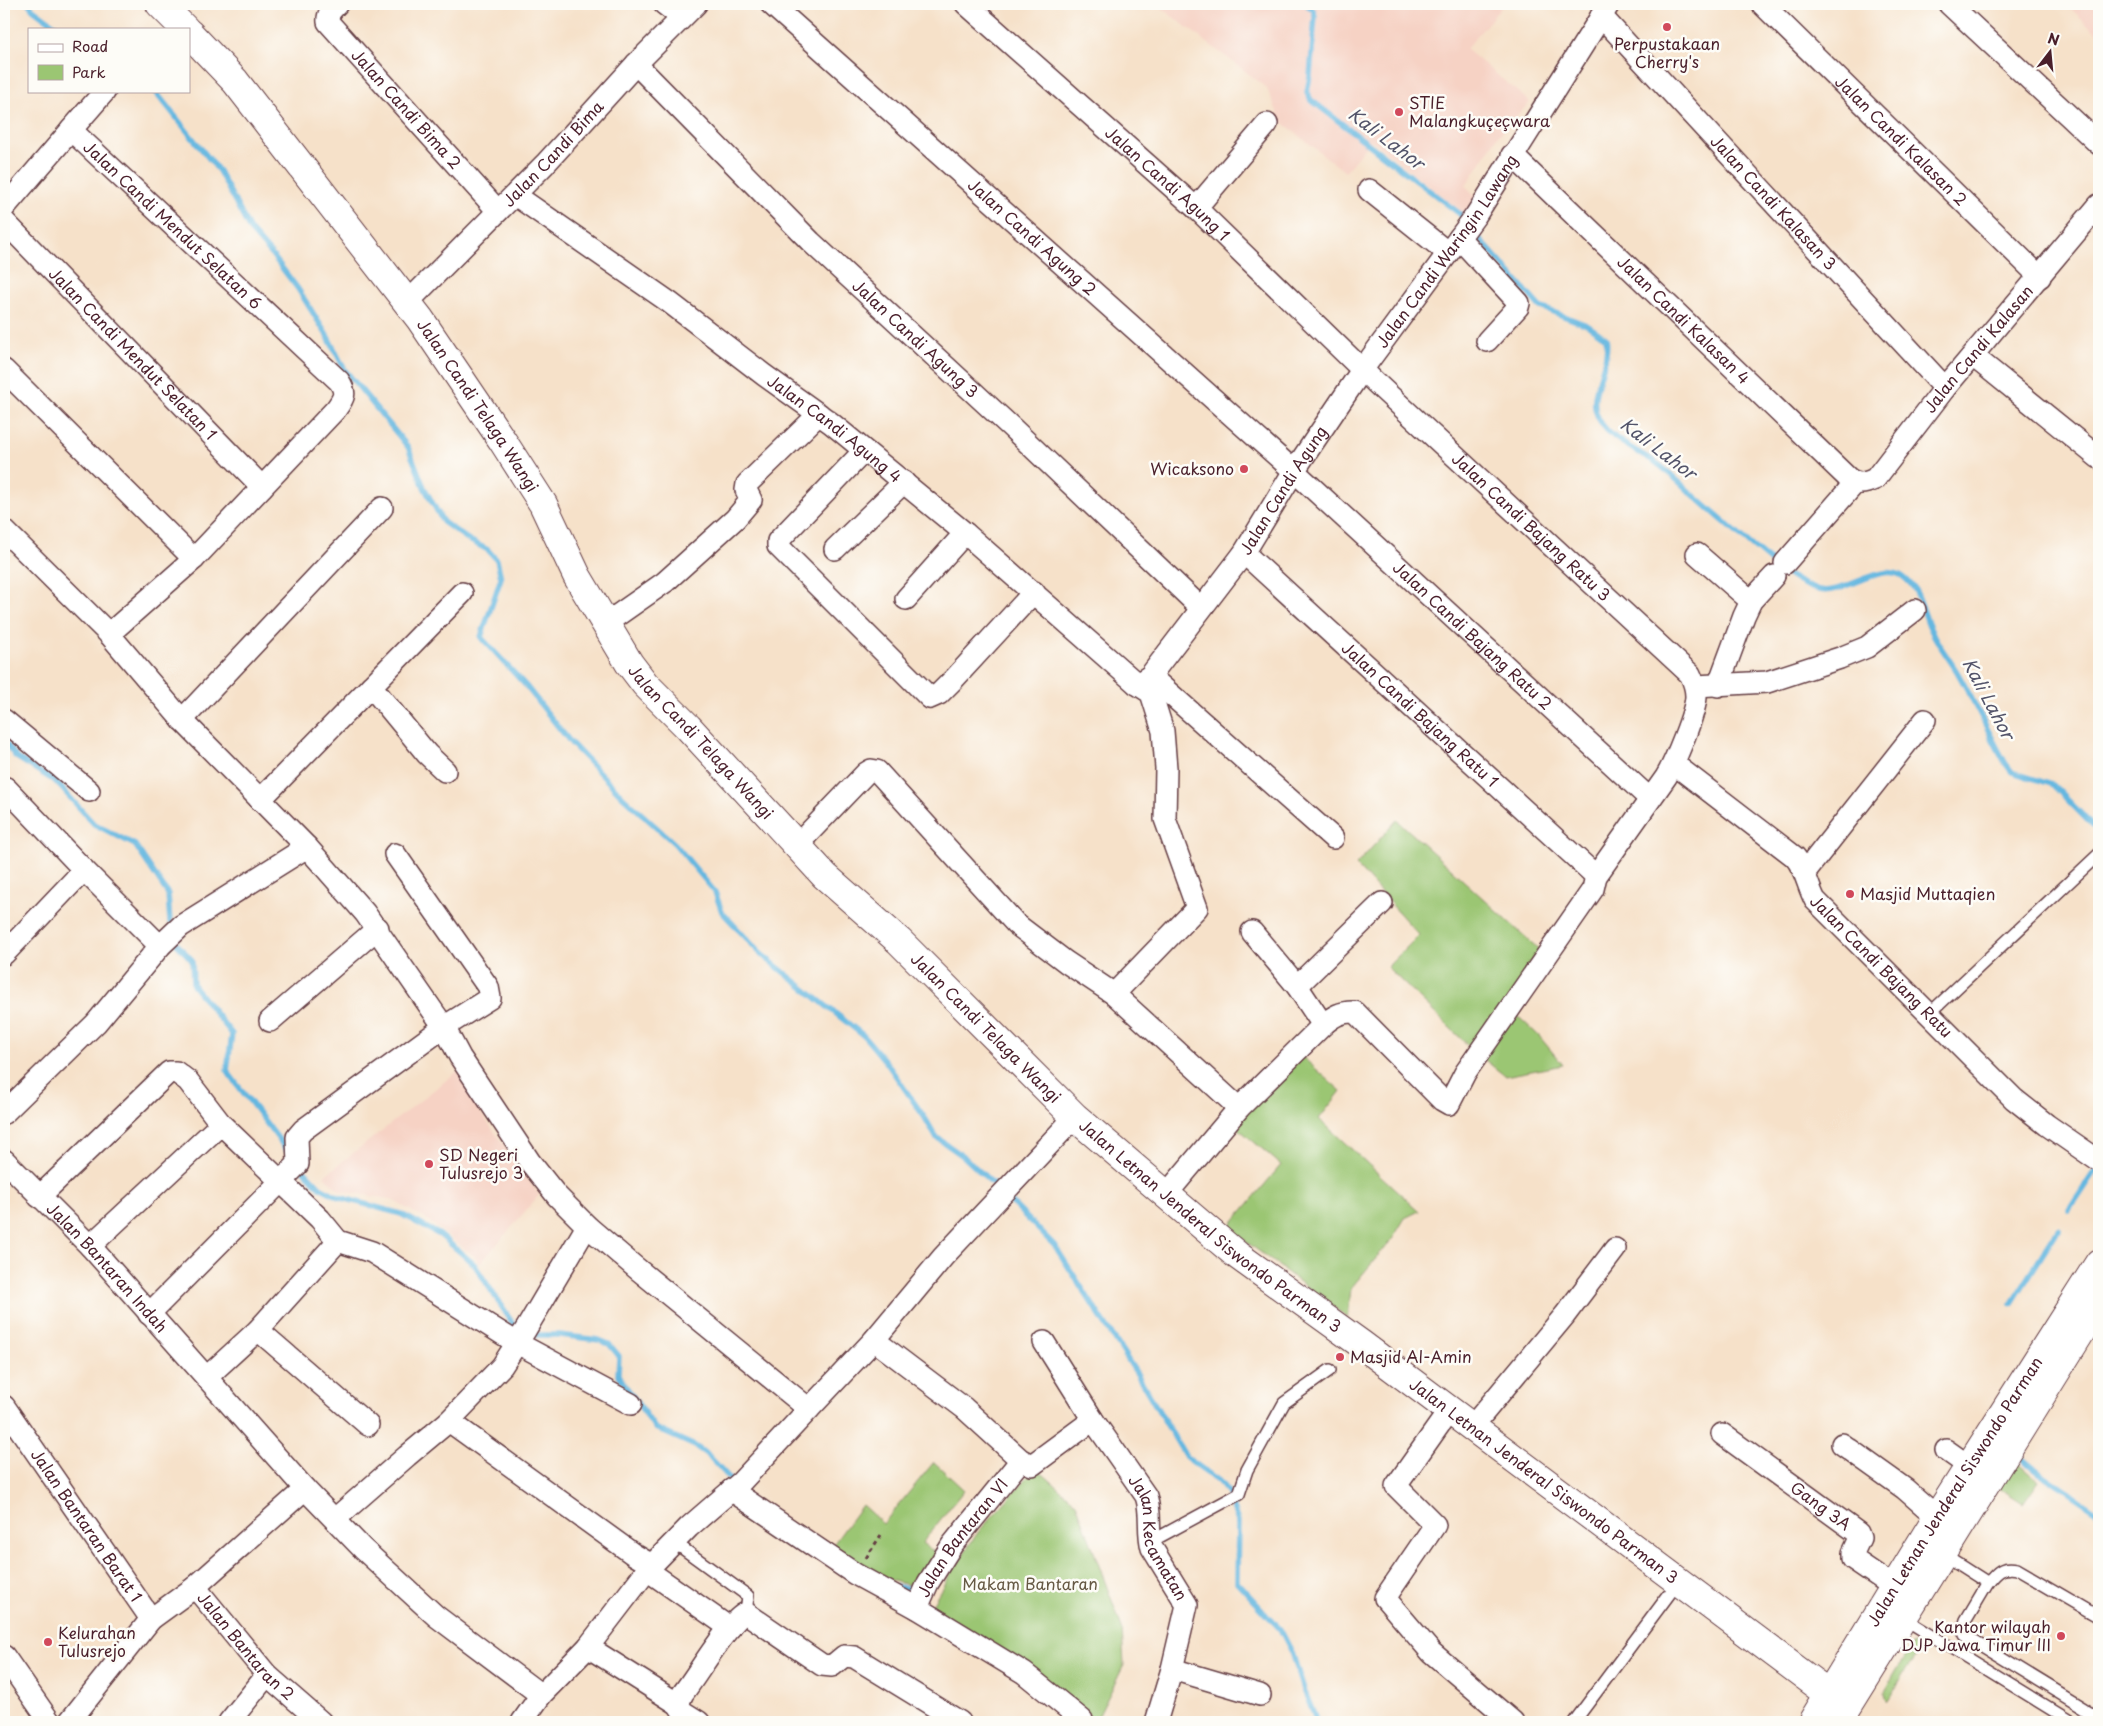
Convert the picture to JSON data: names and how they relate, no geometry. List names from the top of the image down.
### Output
{
  "streets": {
    "street": [
      "Jalan Candi Bima 2",
      "Jalan Candi Kalasan 2",
      "Jalan Candi Bima",
      "Jalan Candi Agung 1",
      "Jalan Candi Kalasan 3",
      "Jalan Candi Mendut Selatan 6",
      "Jalan Candi Agung 2",
      "Jalan Candi Waringin Lawang",
      "Jalan Candi Kalasan 4",
      "Jalan Candi Agung 3",
      "Jalan Candi Kalasan",
      "Jalan Candi Mendut Selatan 1",
      "Jalan Candi Telaga Wangi",
      "Jalan Candi Agung 4",
      "Jalan Candi Agung",
      "Jalan Candi Bajang Ratu 3",
      "Jalan Candi Bajang Ratu 2",
      "Jalan Candi Bajang Ratu 1",
      "Jalan Candi Bajang Ratu",
      "Jalan Letnan Jenderal Siswondo Parman 3",
      "Jalan Bantaran Indah",
      "Jalan Letnan Jenderal Siswondo Parman",
      "Gang 3A",
      "Jalan Bantaran Barat 1",
      "Jalan Kecamatan",
      "Jalan Bantaran VI",
      "Jalan Bantaran 2"
    ]
  },
  "crossings": [
    ["Jalan Candi Bima 2", "Jalan Candi Bima"],
    ["Jalan Candi Kalasan 2", "Jalan Candi Kalasan"],
    ["Jalan Candi Bima", "Jalan Candi Agung 3"],
    ["Jalan Candi Bima", "Jalan Candi Telaga Wangi"],
    ["Jalan Candi Bima", "Jalan Candi Agung 4"],
    ["Jalan Candi Agung 1", "Jalan Candi Waringin Lawang"],
    ["Jalan Candi Agung 1", "Jalan Candi Agung"],
    ["Jalan Candi Agung 1", "Jalan Candi Bajang Ratu 3"],
    ["Jalan Candi Kalasan 3", "Jalan Candi Waringin Lawang"],
    ["Jalan Candi Kalasan 3", "Jalan Candi Kalasan"],
    ["Jalan Candi Mendut Selatan 6", "Jalan Candi Mendut Selatan 1"],
    ["Jalan Candi Agung 2", "Jalan Candi Agung"],
    ["Jalan Candi Agung 2", "Jalan Candi Bajang Ratu 2"],
    ["Jalan Candi Waringin Lawang", "Jalan Candi Kalasan 4"],
    ["Jalan Candi Waringin Lawang", "Jalan Candi Agung"],
    ["Jalan Candi Waringin Lawang", "Jalan Candi Bajang Ratu 3"],
    ["Jalan Candi Kalasan 4", "Jalan Candi Kalasan"],
    ["Jalan Candi Agung 3", "Jalan Candi Agung"],
    ["Jalan Candi Telaga Wangi", "Jalan Letnan Jenderal Siswondo Parman 3"],
    ["Jalan Candi Agung 4", "Jalan Candi Agung"],
    ["Jalan Candi Agung", "Jalan Candi Bajang Ratu 3"],
    ["Jalan Candi Agung", "Jalan Candi Bajang Ratu 2"],
    ["Jalan Candi Agung", "Jalan Candi Bajang Ratu 1"],
    ["Jalan Letnan Jenderal Siswondo Parman 3", "Jalan Letnan Jenderal Siswondo Parman"],
    ["Jalan Letnan Jenderal Siswondo Parman", "Gang 3A"]
  ],
  "water": ["Kali Lahor"],
  "parks": ["Makam Bantaran"],
  "places": [
    "Perpustakaan Cherry's",
    "STIE Malangkuçeçwara",
    "Wicaksono",
    "Masjid Muttaqien",
    "SD Negeri Tulusrejo 3",
    "Masjid Al-Amin",
    "Kantor wilayah DJP Jawa Timur III",
    "Kelurahan Tulusrejo"
  ],
  "legend": ["Road", "Park"],
  "north": "top"
}
